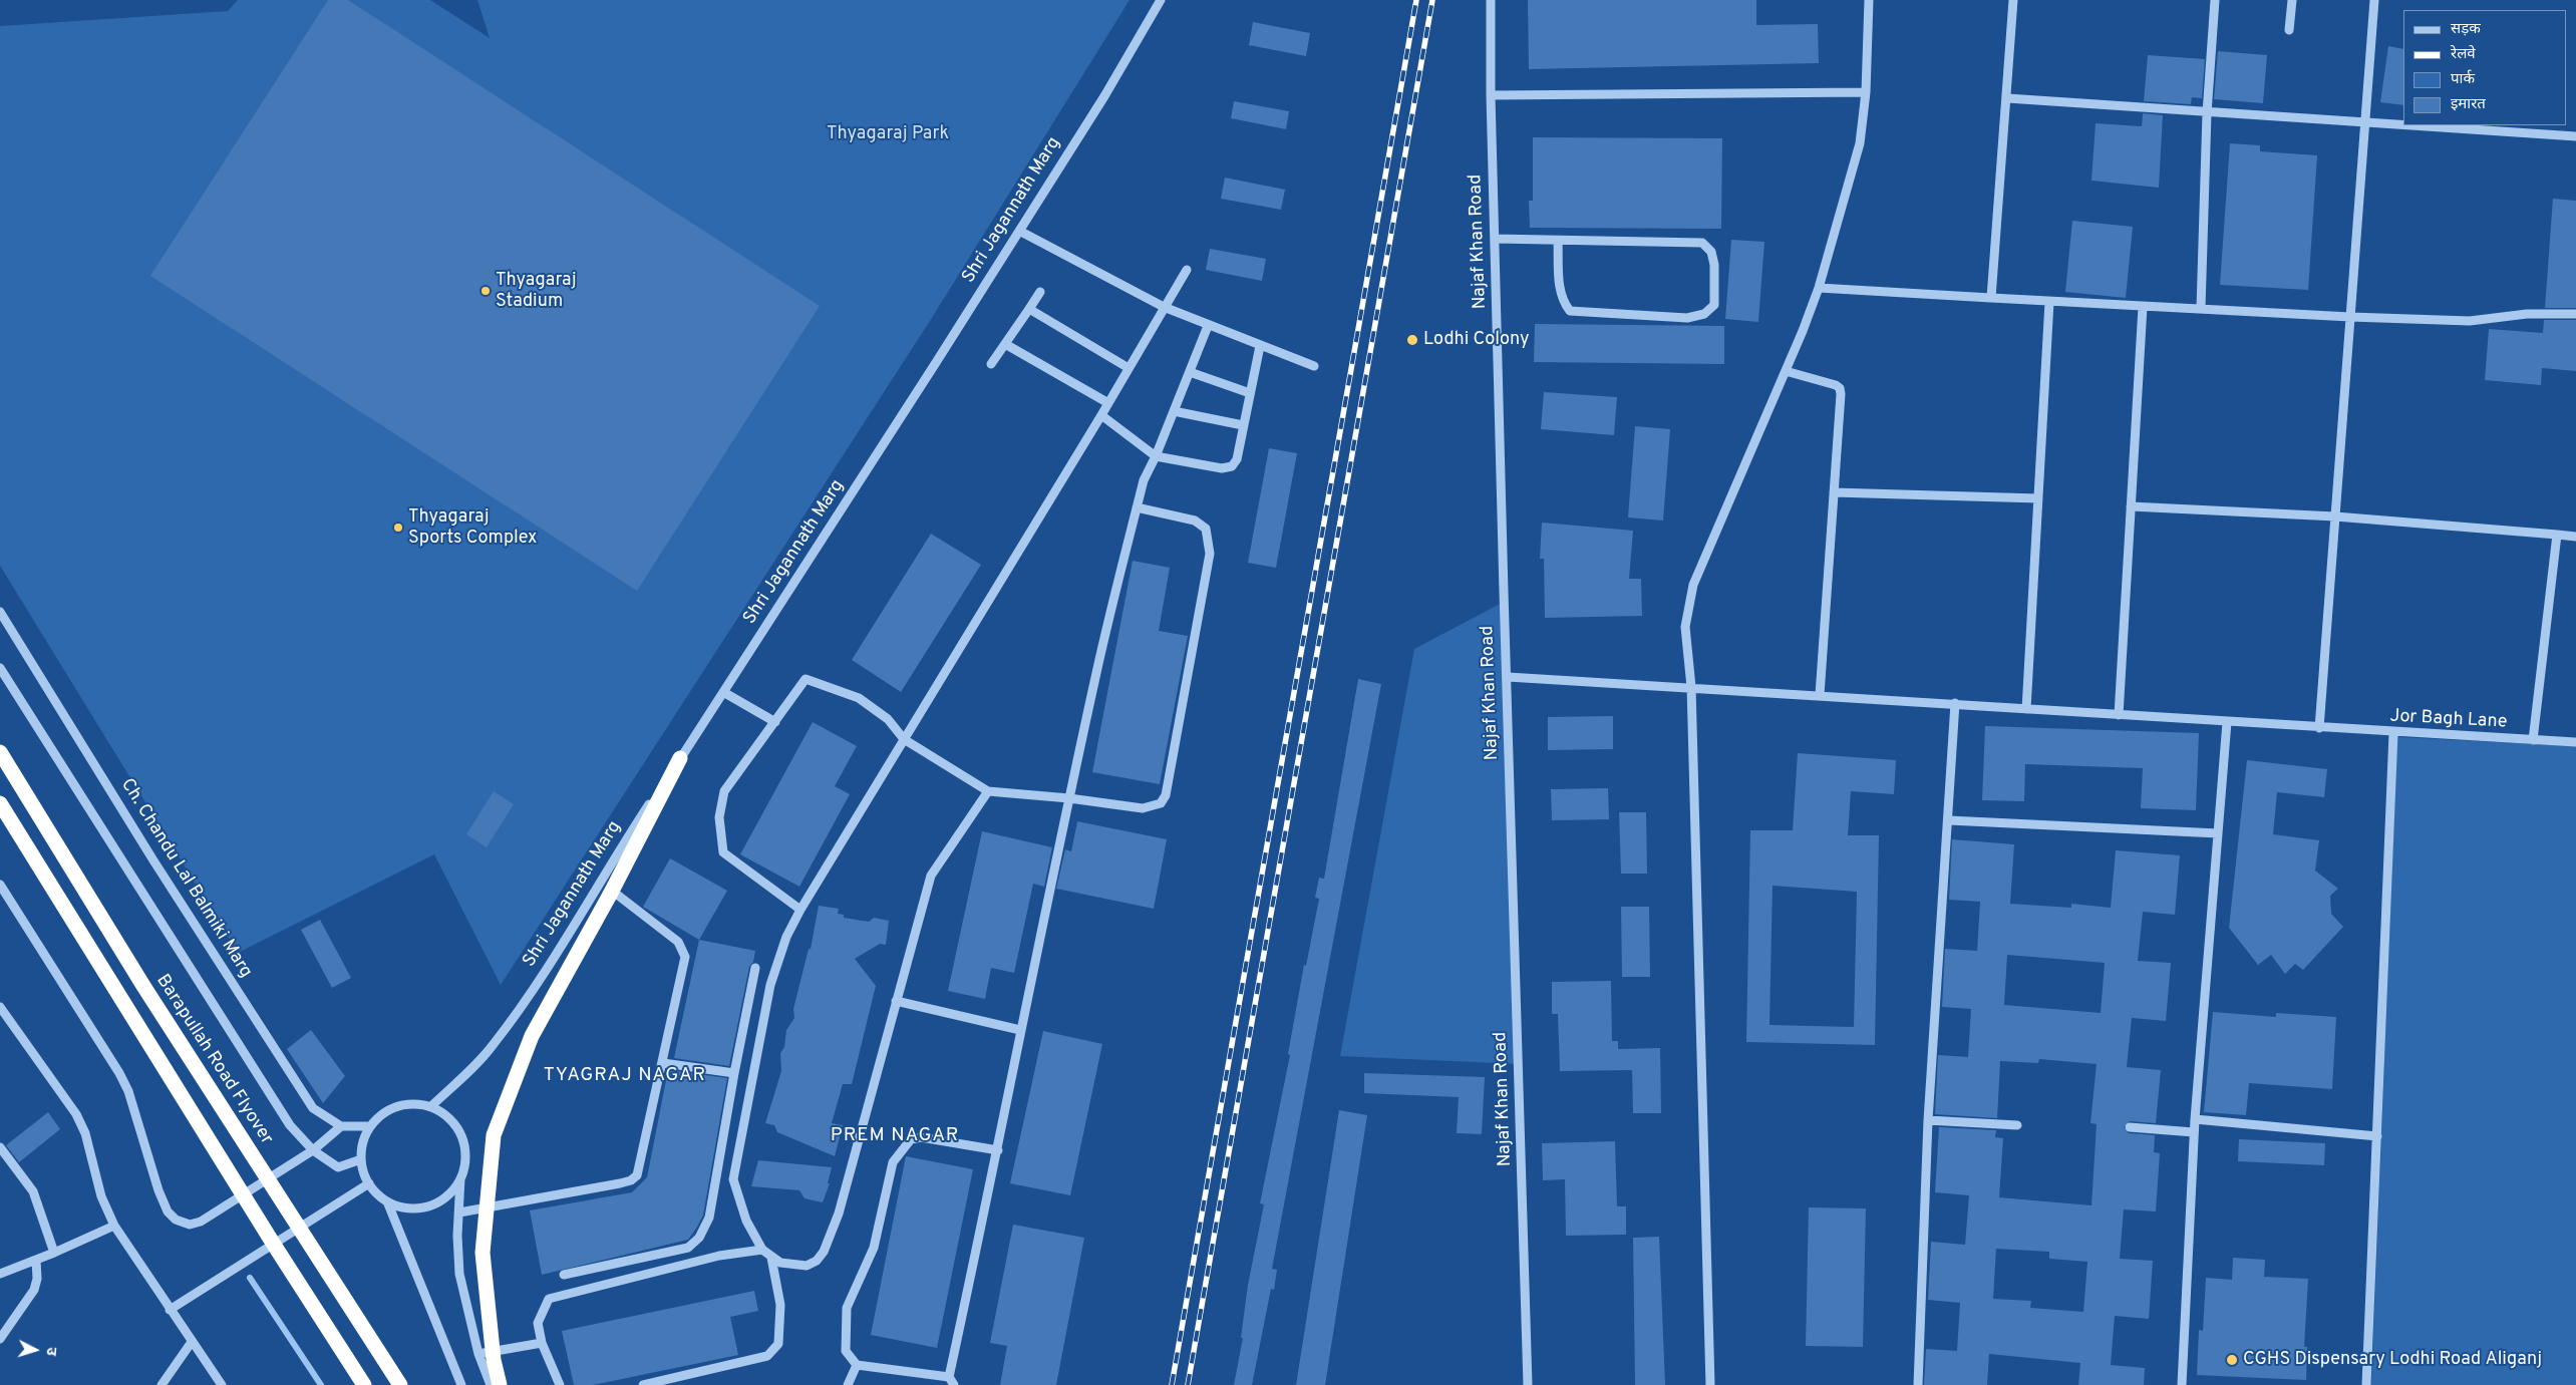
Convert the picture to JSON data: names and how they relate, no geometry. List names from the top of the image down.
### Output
{
  "streets": {
    "highway": ["Barapullah Road Flyover"],
    "street": [
      "Shri Jagannath Marg",
      "Najaf Khan Road",
      "Jor Bagh Lane",
      "Ch. Chandu Lal Balmiki Marg"
    ]
  },
  "crossings": [
    ["Najaf Khan Road", "Jor Bagh Lane"]
  ],
  "districts": ["TYAGRAJ NAGAR", "PREM NAGAR"],
  "parks": ["Thyagaraj Park"],
  "places": [
    "Thyagaraj Stadium",
    "Lodhi Colony",
    "Thyagaraj Sports Complex",
    "CGHS Dispensary Lodhi Road Aliganj"
  ],
  "legend": [
    "सड़क",
    "रेलवे",
    "पार्क",
    "इमारत"
  ],
  "north": "right"
}
